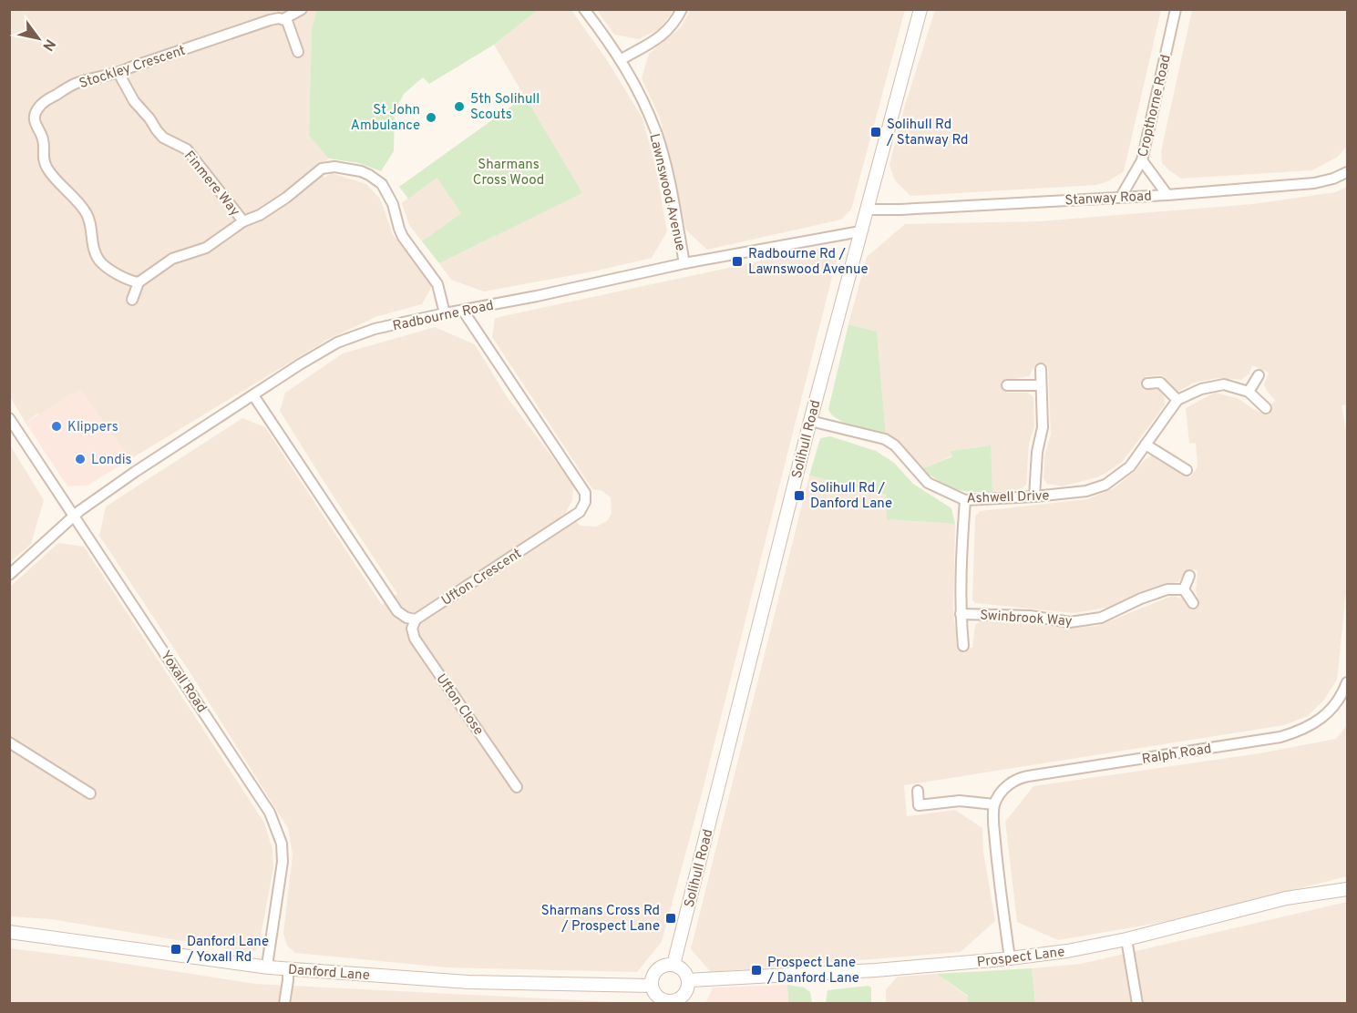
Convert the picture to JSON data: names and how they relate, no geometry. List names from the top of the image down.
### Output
{
  "streets": {
    "street": [
      "Stockley Crescent",
      "Cropthorne Road",
      "Finmere Way",
      "Lawnswood Avenue",
      "Stanway Road",
      "Radbourne Road",
      "Solihull Road",
      "Ashwell Drive",
      "Ufton Crescent",
      "Swinbrook Way",
      "Yoxall Road",
      "Ufton Close",
      "Ralph Road",
      "Prospect Lane",
      "Danford Lane"
    ]
  },
  "crossings": [
    ["Stockley Crescent", "Finmere Way"],
    ["Cropthorne Road", "Stanway Road"],
    ["Lawnswood Avenue", "Radbourne Road"],
    ["Stanway Road", "Solihull Road"],
    ["Radbourne Road", "Solihull Road"],
    ["Radbourne Road", "Ufton Crescent"],
    ["Radbourne Road", "Yoxall Road"],
    ["Solihull Road", "Ashwell Drive"],
    ["Solihull Road", "Prospect Lane"],
    ["Solihull Road", "Danford Lane"],
    ["Ashwell Drive", "Swinbrook Way"],
    ["Ufton Crescent", "Ufton Close"],
    ["Yoxall Road", "Danford Lane"],
    ["Prospect Lane", "Danford Lane"]
  ],
  "parks": ["Sharmans Cross Wood"],
  "places": {
    "other": [
      "5th Solihull Scouts",
      "St John Ambulance",
      "Klippers",
      "Londis"
    ],
    "transit": [
      "Solihull Rd / Stanway Rd",
      "Radbourne Rd / Lawnswood Avenue",
      "Solihull Rd / Danford Lane",
      "Sharmans Cross Rd / Prospect Lane",
      "Danford Lane / Yoxall Rd",
      "Prospect Lane / Danford Lane"
    ]
  },
  "north": "bottom right"
}
